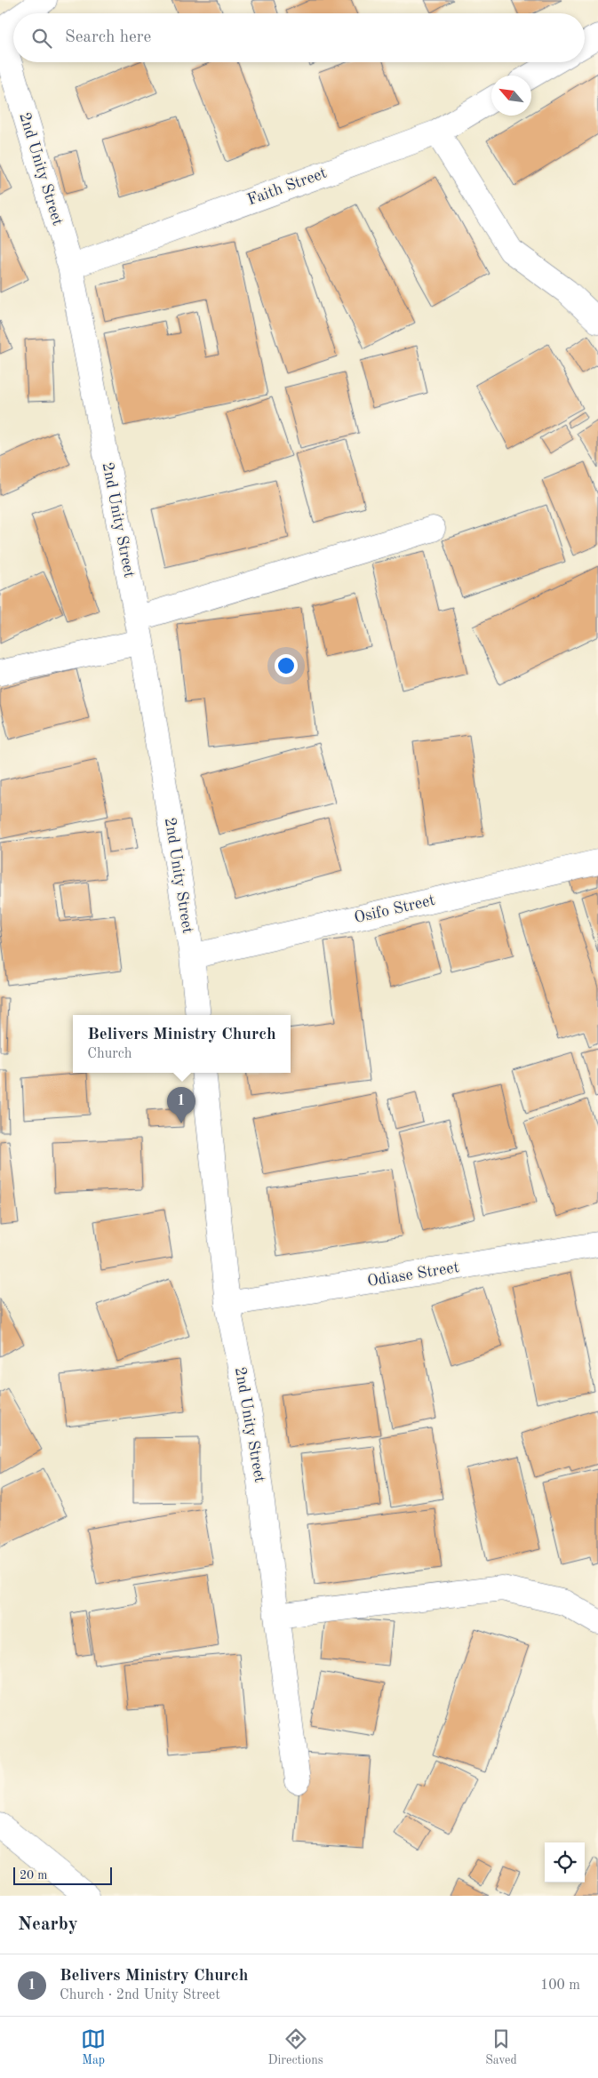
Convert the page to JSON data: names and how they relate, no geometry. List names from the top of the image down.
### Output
{
  "streets": {
    "street": [
      "2nd Unity Street",
      "Faith Street",
      "Osifo Street",
      "Odiase Street"
    ]
  },
  "crossings": [
    ["2nd Unity Street", "Faith Street"],
    ["2nd Unity Street", "Osifo Street"],
    ["2nd Unity Street", "Odiase Street"]
  ],
  "scale_bar": "20 m",
  "north": "top left",
  "page": {
    "search": "Search here",
    "popup": ["Belivers Ministry Church", "Church"],
    "pins": "1",
    "scale": "20 m",
    "heading": "Nearby",
    "list": [
      {
        "mark": "1",
        "name": "Belivers Ministry Church",
        "note": "Church · 2nd Unity Street",
        "value": "100 m"
      }
    ],
    "nav": ["Map", "Directions", "Saved"]
  }
}
